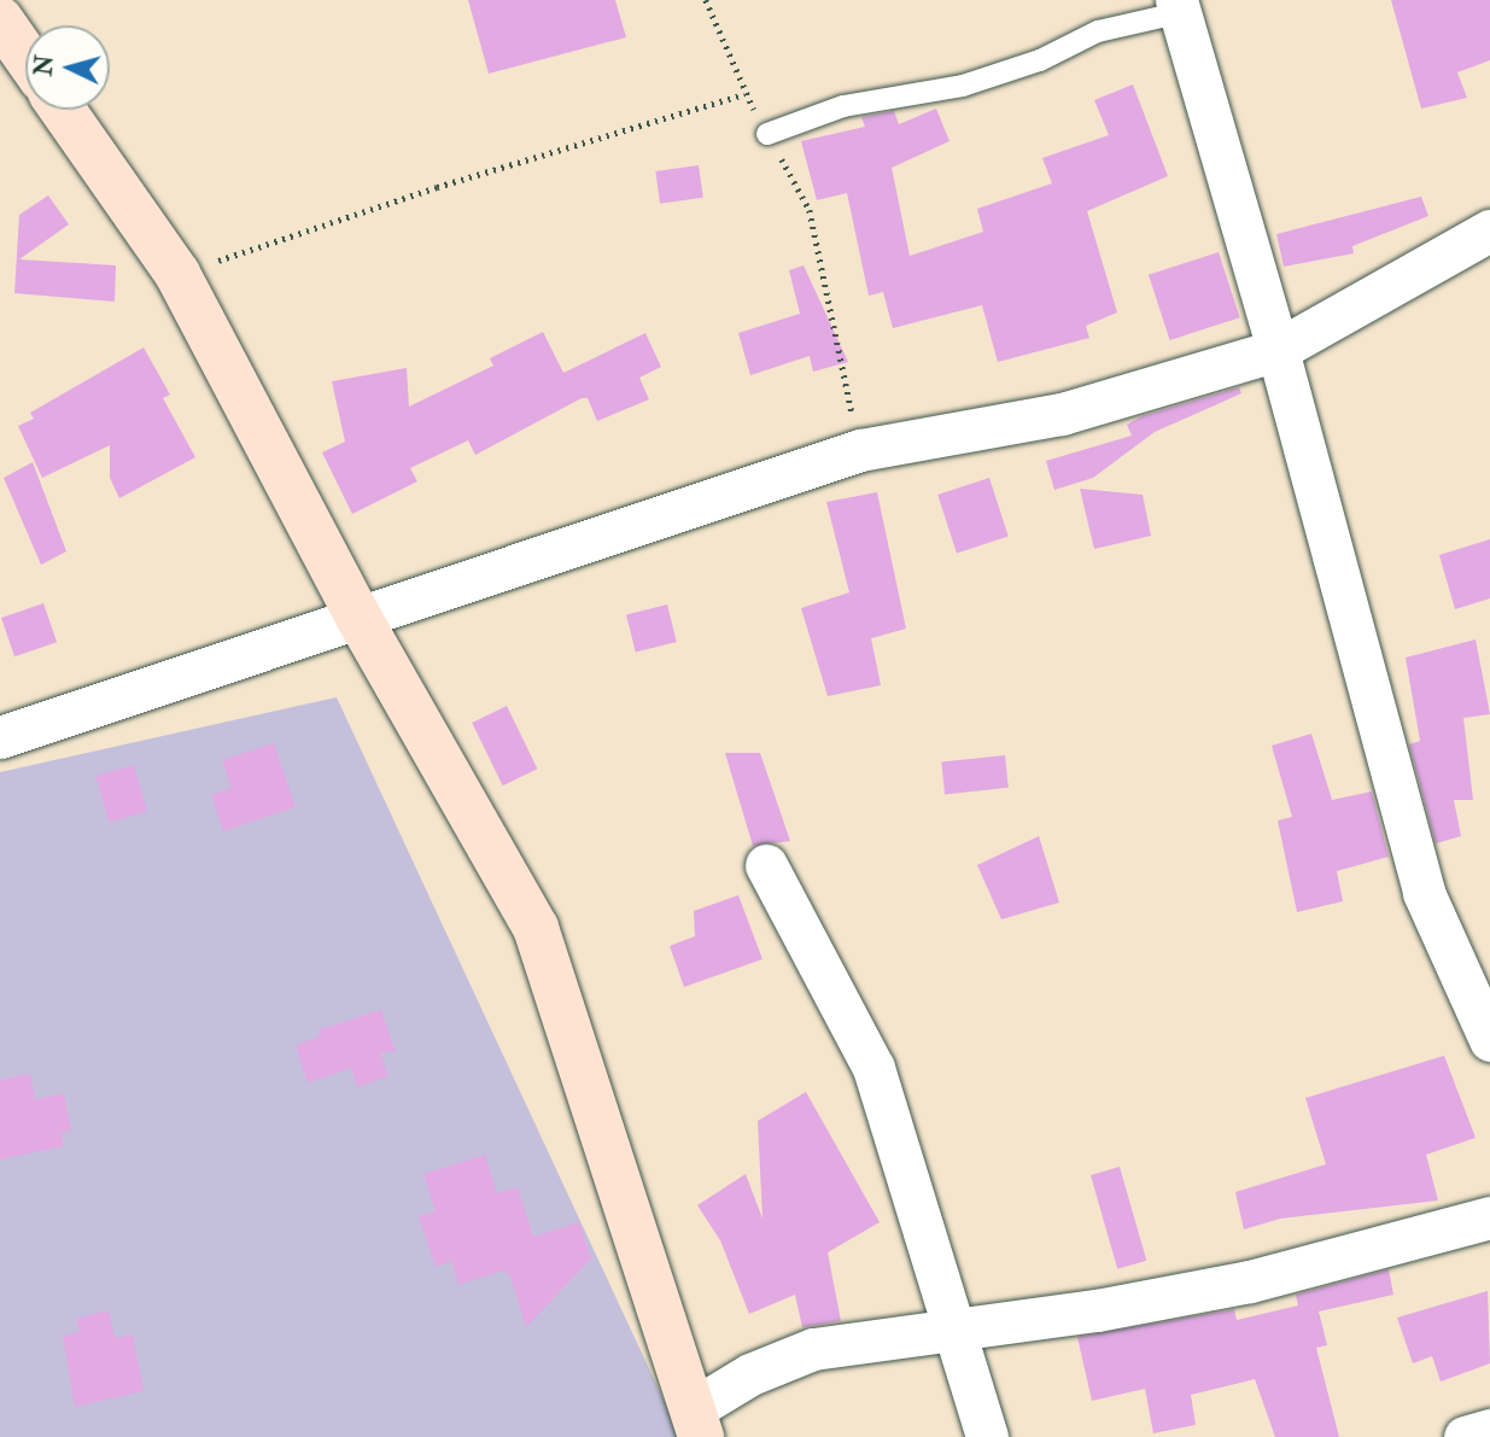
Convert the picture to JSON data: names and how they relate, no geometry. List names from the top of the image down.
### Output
{
  "north": "left"
}
